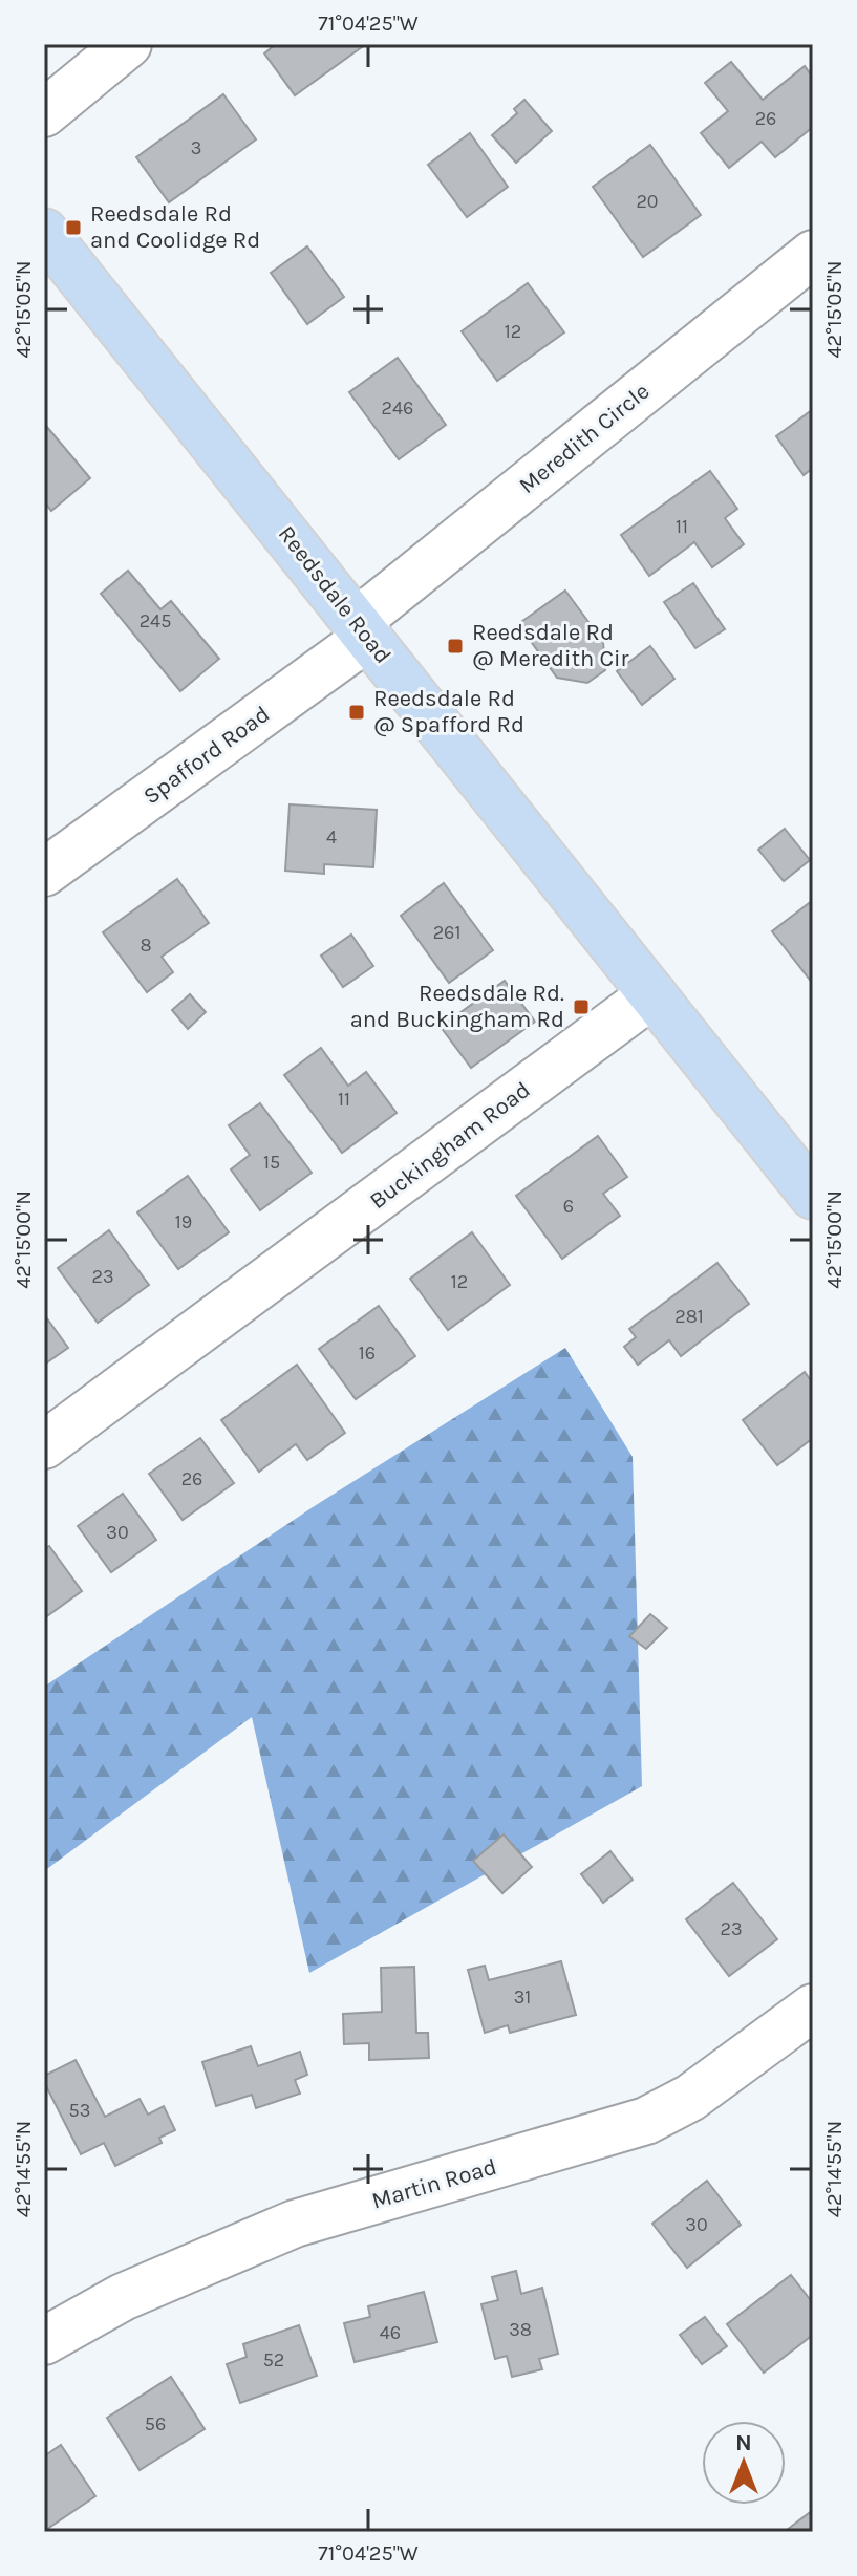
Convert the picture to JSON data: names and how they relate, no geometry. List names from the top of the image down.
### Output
{
  "streets": {
    "main road": ["Reedsdale Road"],
    "street": [
      "Meredith Circle",
      "Spafford Road",
      "Buckingham Road",
      "Martin Road"
    ]
  },
  "crossings": [
    ["Meredith Circle", "Reedsdale Road"],
    ["Meredith Circle", "Spafford Road"],
    ["Reedsdale Road", "Spafford Road"],
    ["Reedsdale Road", "Buckingham Road"]
  ],
  "places": {
    "transit": [
      "Reedsdale Rd and Coolidge Rd",
      "Reedsdale Rd @ Meredith Cir",
      "Reedsdale Rd @ Spafford Rd",
      "Reedsdale Rd. and Buckingham Rd"
    ]
  },
  "house_numbers": [
    "26",
    "3",
    "20",
    "12",
    "246",
    "11",
    "245",
    "4",
    "261",
    "8",
    "11",
    "15",
    "6",
    "19",
    "23",
    "12",
    "281",
    "16",
    "26",
    "30",
    "23",
    "31",
    "53",
    "30",
    "38",
    "46",
    "52",
    "56"
  ],
  "north": "top",
  "coordinates": [
    "71°04'25\"W",
    "42°15'05\"N",
    "42°15'00\"N",
    "42°14'55\"N"
  ]
}
